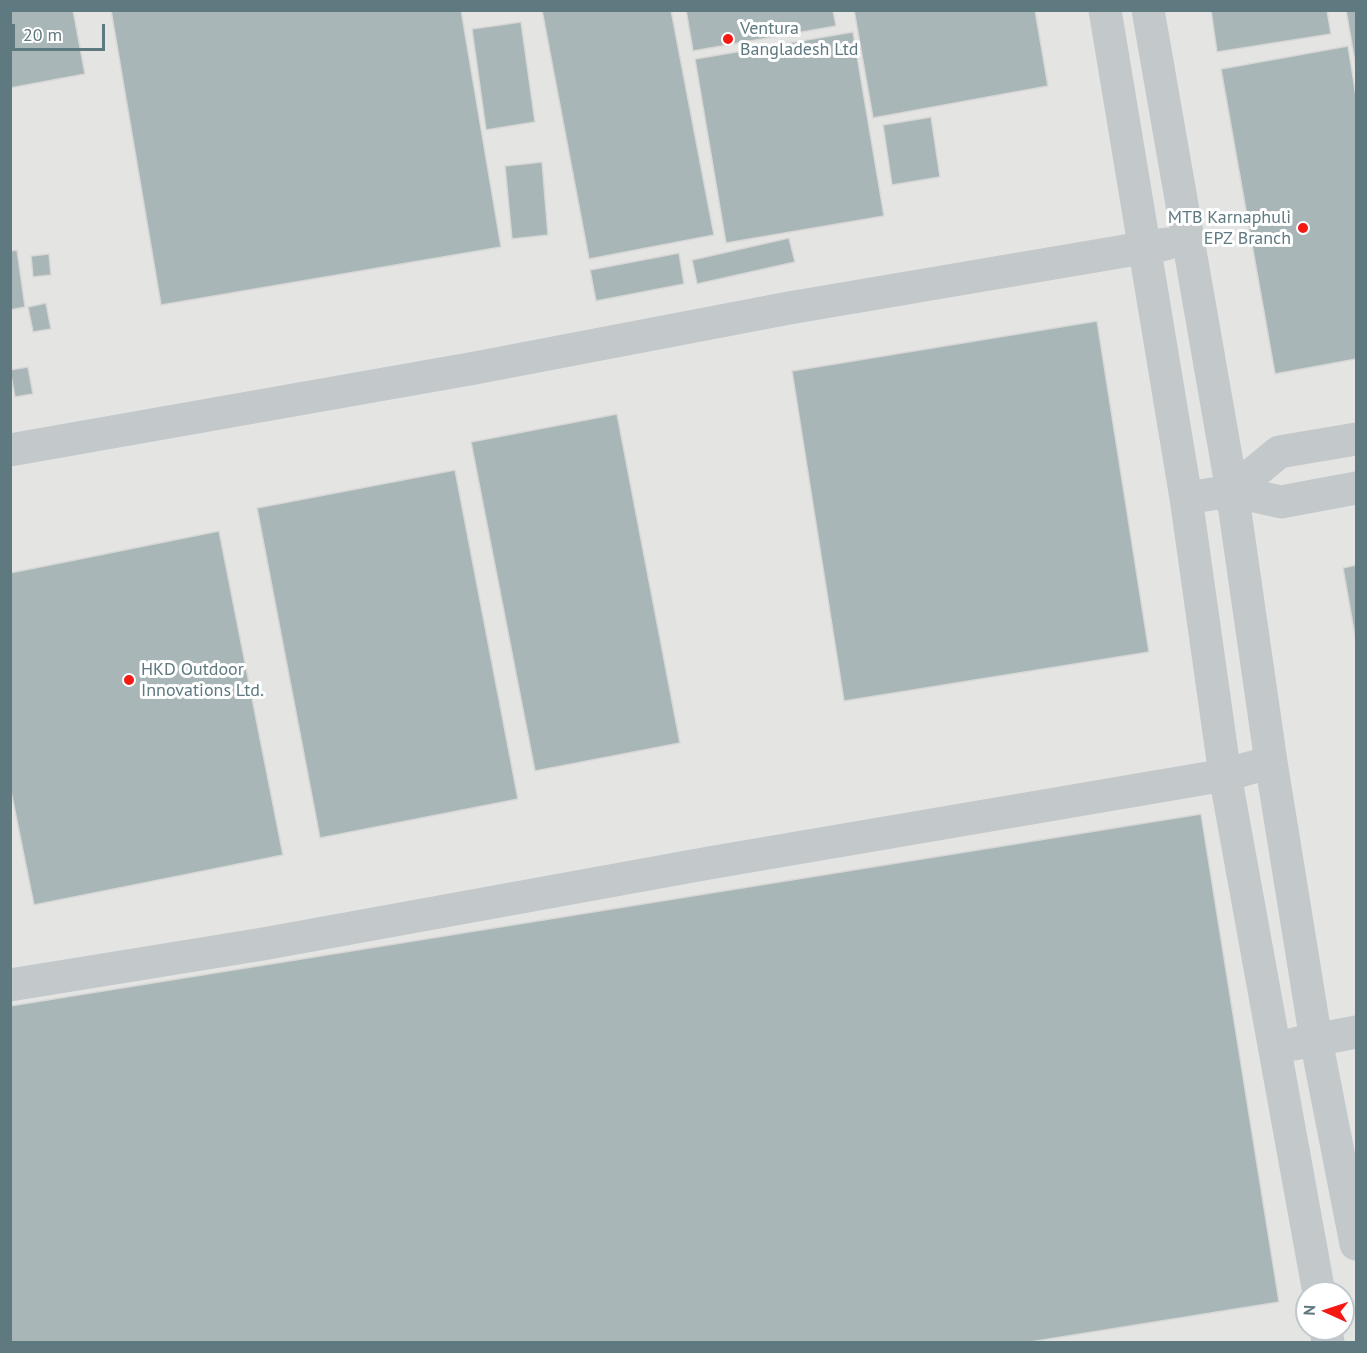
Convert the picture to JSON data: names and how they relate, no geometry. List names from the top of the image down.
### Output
{
  "places": ["Ventura Bangladesh Ltd", "MTB Karnaphuli EPZ Branch", "HKD Outdoor Innovations Ltd."],
  "scale_bar": "20 m",
  "north": "left"
}
